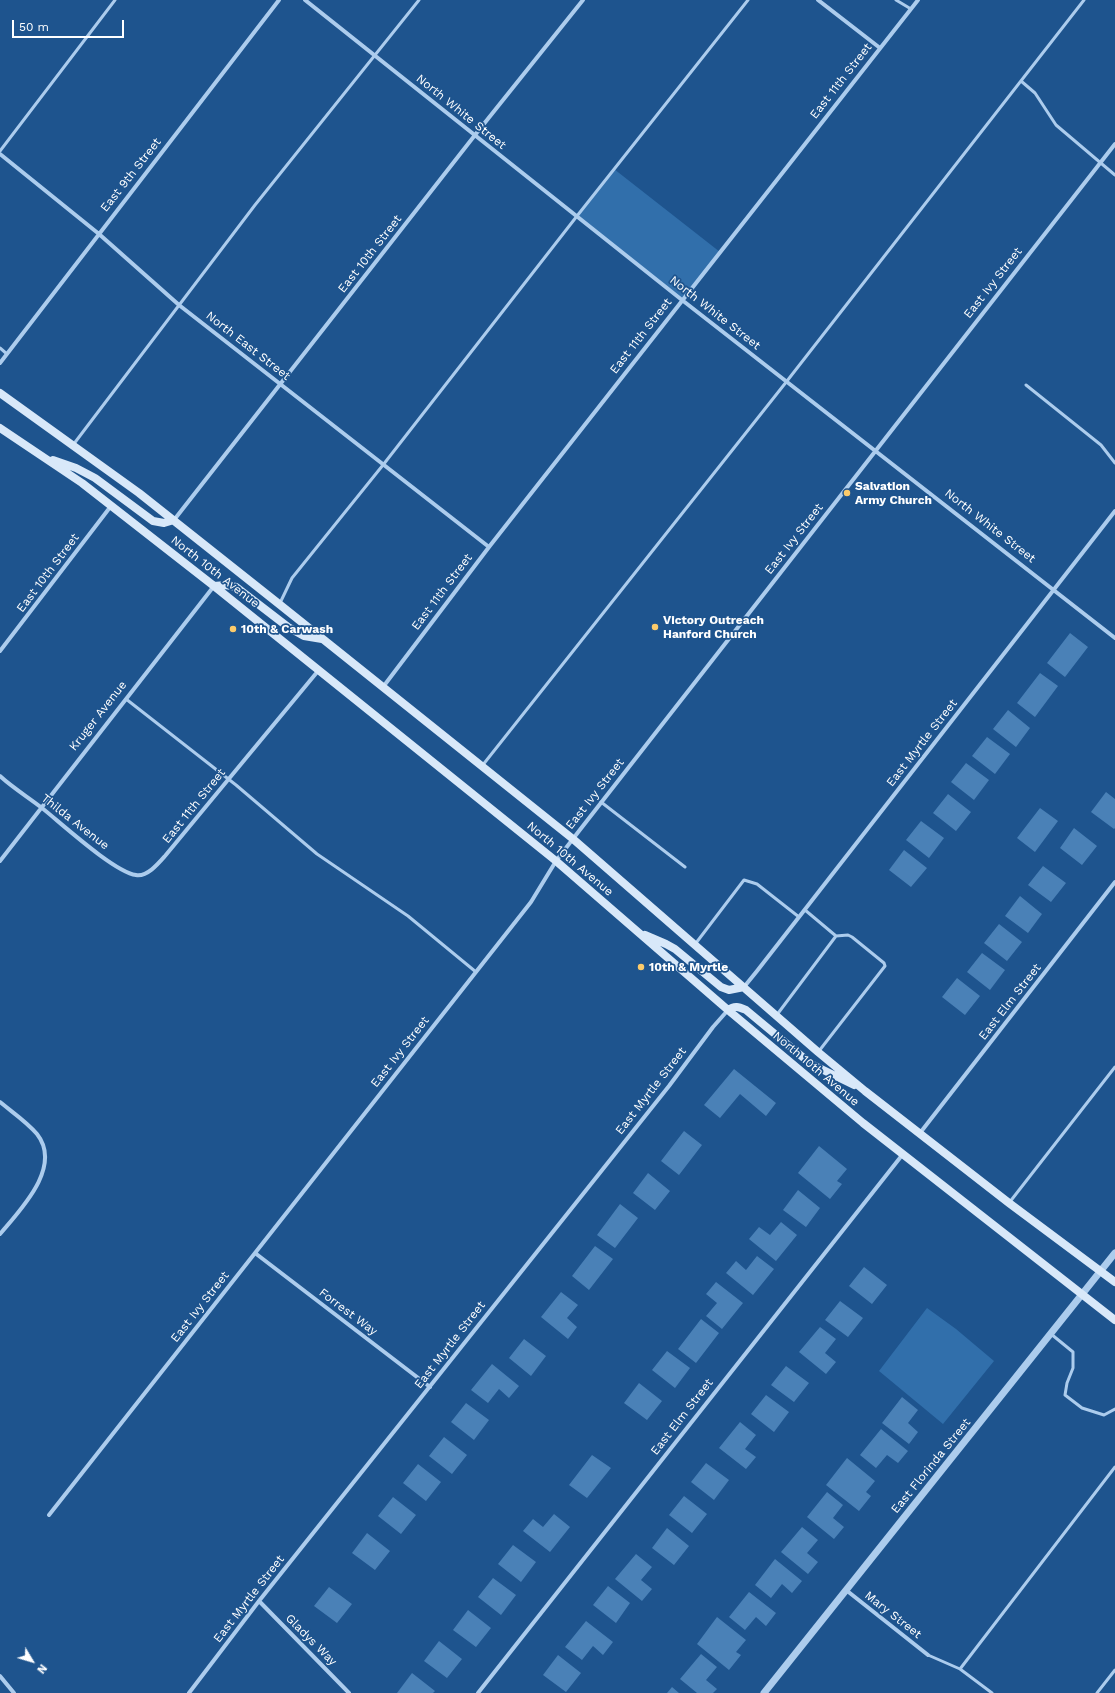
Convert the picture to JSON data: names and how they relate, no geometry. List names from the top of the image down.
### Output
{
  "streets": {
    "main road": ["North 10th Avenue"],
    "street": [
      "East 11th Street",
      "North White Street",
      "East 9th Street",
      "East 10th Street",
      "East Ivy Street",
      "North East Street",
      "Kruger Avenue",
      "East Myrtle Street",
      "Thilda Avenue",
      "East Elm Street",
      "Forrest Way",
      "East Florinda Street",
      "Mary Street",
      "Gladys Way"
    ]
  },
  "crossings": [
    ["East 11th Street", "North White Street"],
    ["East 11th Street", "North East Street"],
    ["East 11th Street", "North 10th Avenue"],
    ["East 11th Street", "Thilda Avenue"],
    ["North White Street", "East 10th Street"],
    ["North White Street", "East Ivy Street"],
    ["North White Street", "East Myrtle Street"],
    ["East 9th Street", "North East Street"],
    ["East 10th Street", "North East Street"],
    ["East 10th Street", "North 10th Avenue"],
    ["East Ivy Street", "North 10th Avenue"],
    ["East Ivy Street", "Forrest Way"],
    ["North 10th Avenue", "Kruger Avenue"],
    ["North 10th Avenue", "East Myrtle Street"],
    ["North 10th Avenue", "East Elm Street"],
    ["North 10th Avenue", "East Florinda Street"],
    ["Kruger Avenue", "Thilda Avenue"],
    ["East Myrtle Street", "Forrest Way"],
    ["East Myrtle Street", "Gladys Way"],
    ["East Florinda Street", "Mary Street"]
  ],
  "places": [
    "Salvation Army Church",
    "Victory Outreach Hanford Church",
    "10th & Carwash",
    "10th & Myrtle"
  ],
  "scale_bar": "50 m",
  "north": "bottom right"
}
